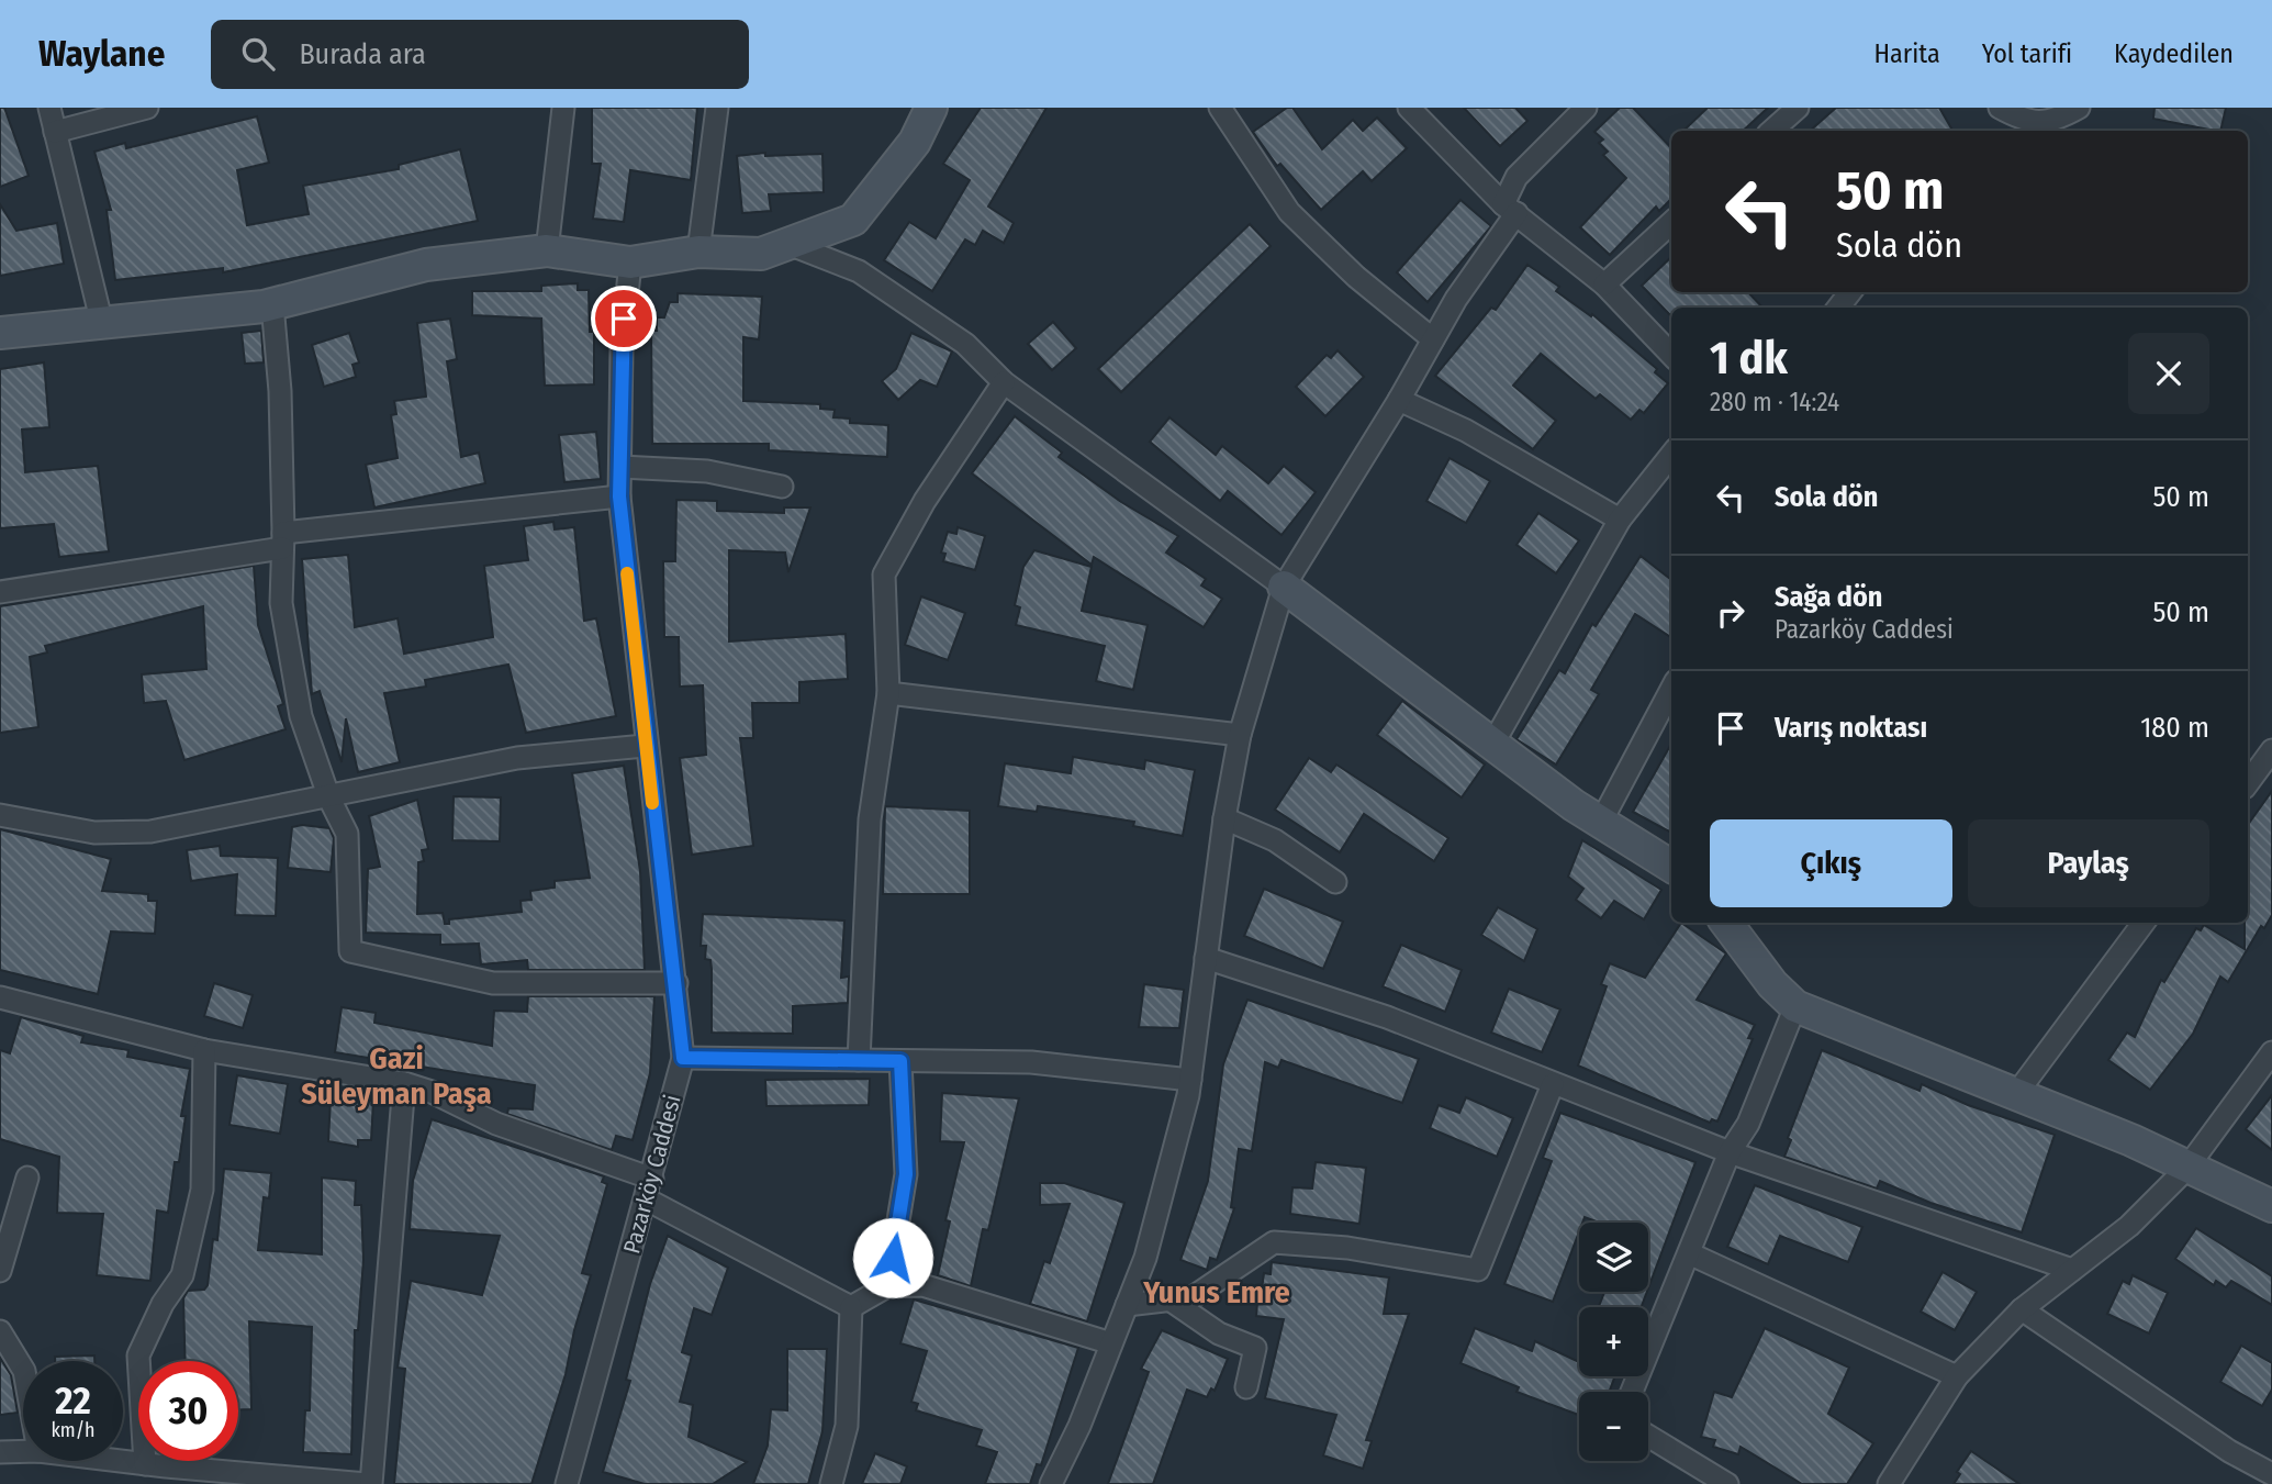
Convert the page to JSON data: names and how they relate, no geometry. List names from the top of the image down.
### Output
{
  "streets": {
    "street": ["Pazarköy Caddesi"]
  },
  "districts": ["Gazi Süleyman Paşa", "Yunus Emre"],
  "page": {
    "header": "Waylane",
    "search": "Burada ara",
    "nav": ["Harita", "Yol tarifi", "Kaydedilen"],
    "turn": ["50 m", "Sola dön"],
    "heading": ["1 dk", "280 m · 14:24"],
    "list": [
      {
        "name": "Sola dön",
        "value": "50 m"
      },
      {
        "name": "Sağa dön",
        "note": "Pazarköy Caddesi",
        "value": "50 m"
      },
      {
        "name": "Varış noktası",
        "value": "180 m"
      }
    ],
    "buttons": ["Çıkış", "Paylaş"],
    "map_buttons": ["+", "−"],
    "speed": "22 km/h",
    "limit": "30"
  }
}
